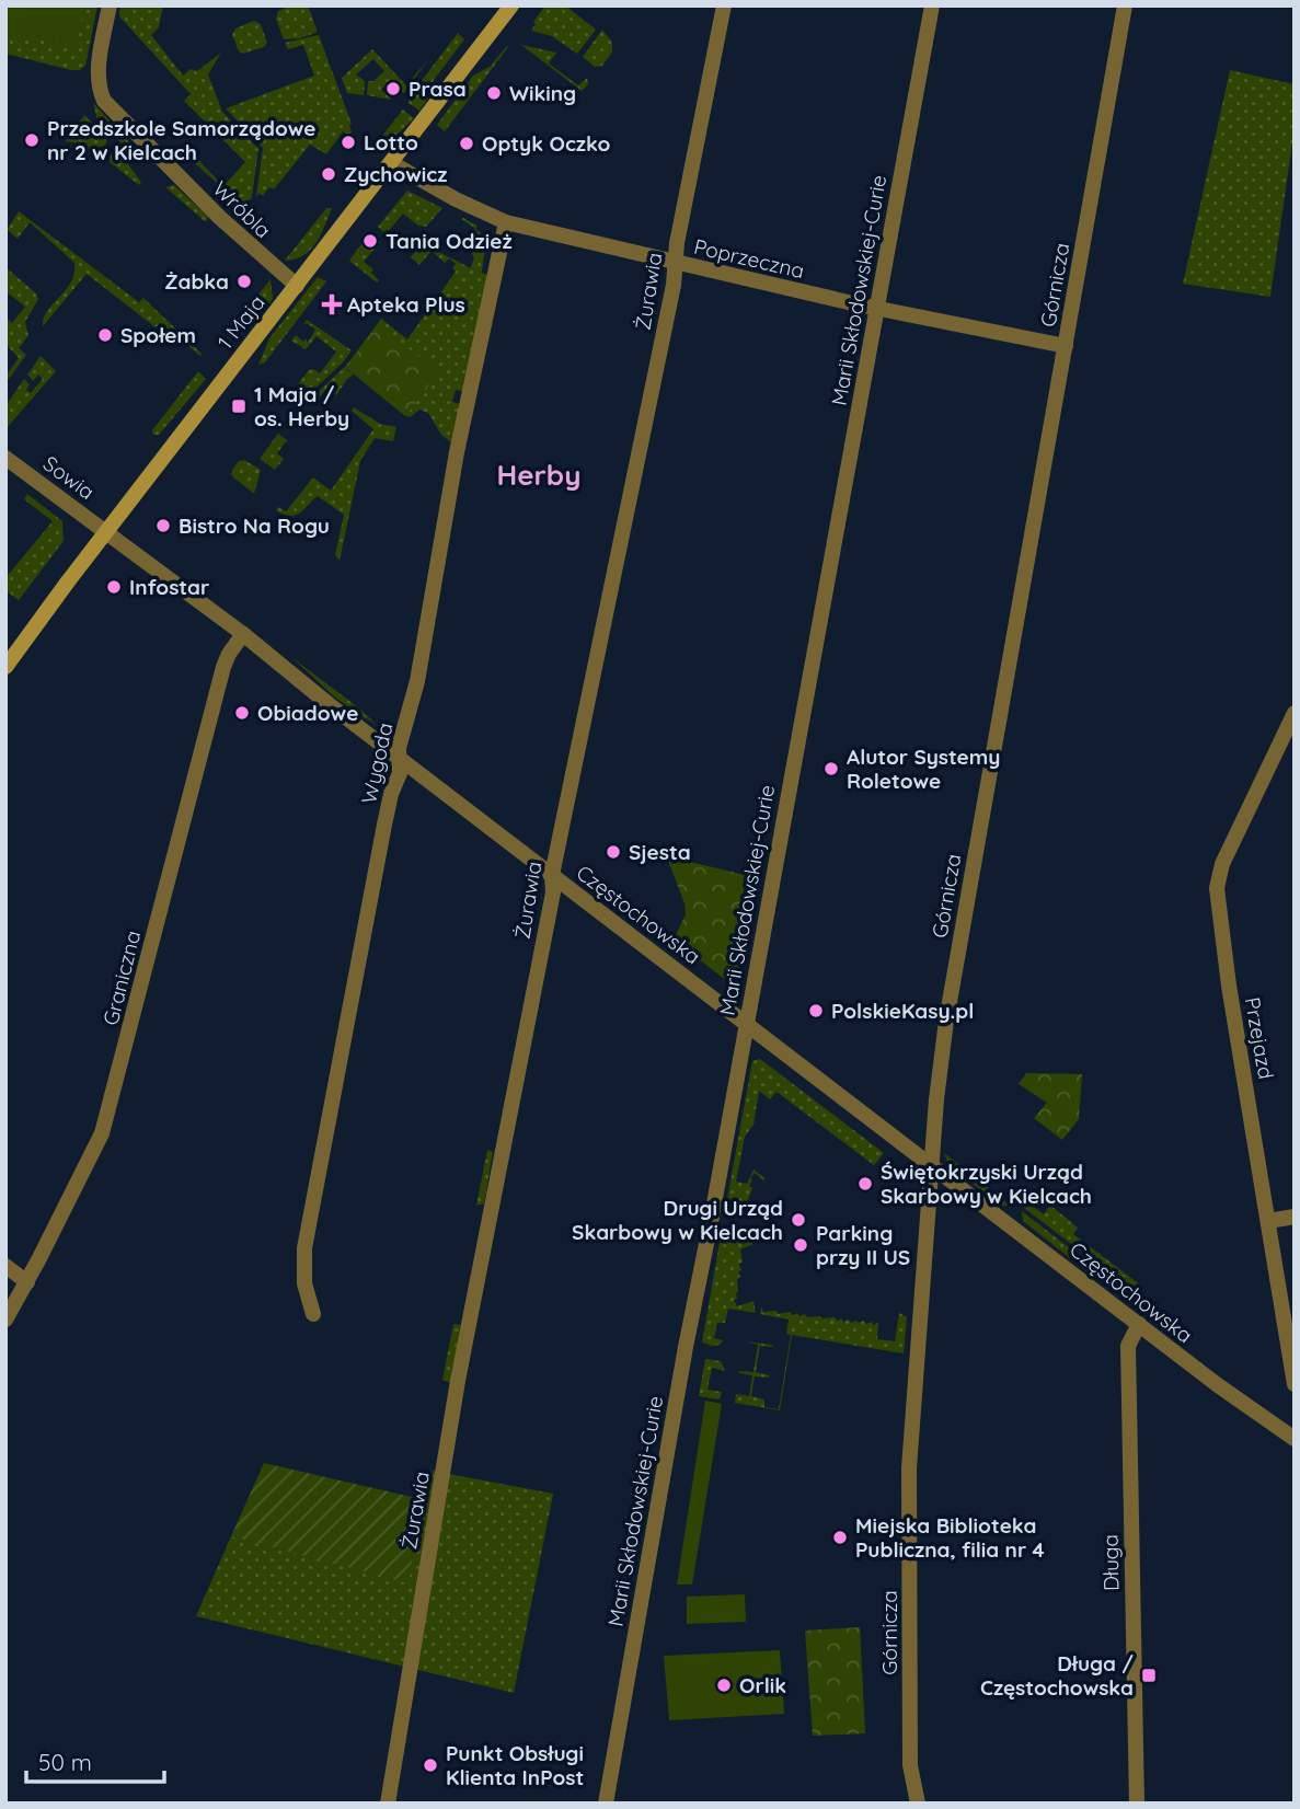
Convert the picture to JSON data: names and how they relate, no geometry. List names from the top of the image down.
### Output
{
  "streets": {
    "street": [
      "Wróbla",
      "Poprzeczna",
      "Górnicza",
      "Marii Skłodowskiej-Curie",
      "Żurawia",
      "1 Maja",
      "Sowia",
      "Wygoda",
      "Częstochowska",
      "Graniczna",
      "Przejazd",
      "Długa"
    ]
  },
  "crossings": [
    ["Wróbla", "1 Maja"],
    ["Poprzeczna", "Górnicza"],
    ["Poprzeczna", "Marii Skłodowskiej-Curie"],
    ["Poprzeczna", "Żurawia"],
    ["Poprzeczna", "1 Maja"],
    ["Poprzeczna", "Wygoda"],
    ["Górnicza", "Częstochowska"],
    ["Marii Skłodowskiej-Curie", "Częstochowska"],
    ["Żurawia", "Częstochowska"],
    ["1 Maja", "Sowia"],
    ["1 Maja", "Częstochowska"],
    ["Sowia", "Częstochowska"],
    ["Wygoda", "Częstochowska"],
    ["Częstochowska", "Graniczna"],
    ["Częstochowska", "Długa"]
  ],
  "districts": ["Herby"],
  "places": {
    "other": [
      "Prasa",
      "Wiking",
      "Przedszkole Samorządowe nr 2 w Kielcach",
      "Lotto",
      "Optyk Oczko",
      "Zychowicz",
      "Tania Odzież",
      "Żabka",
      "Społem",
      "Bistro Na Rogu",
      "Infostar",
      "Obiadowe",
      "Alutor Systemy Roletowe",
      "Sjesta",
      "PolskieKasy.pl",
      "Świętokrzyski Urząd Skarbowy w Kielcach",
      "Drugi Urząd Skarbowy w Kielcach",
      "Parking przy II US",
      "Miejska Biblioteka Publiczna, filia nr 4",
      "Orlik",
      "Punkt Obsługi Klienta InPost"
    ],
    "health": ["Apteka Plus"],
    "transit": ["1 Maja / os. Herby", "Długa / Częstochowska"]
  },
  "scale_bar": "50 m"
}
